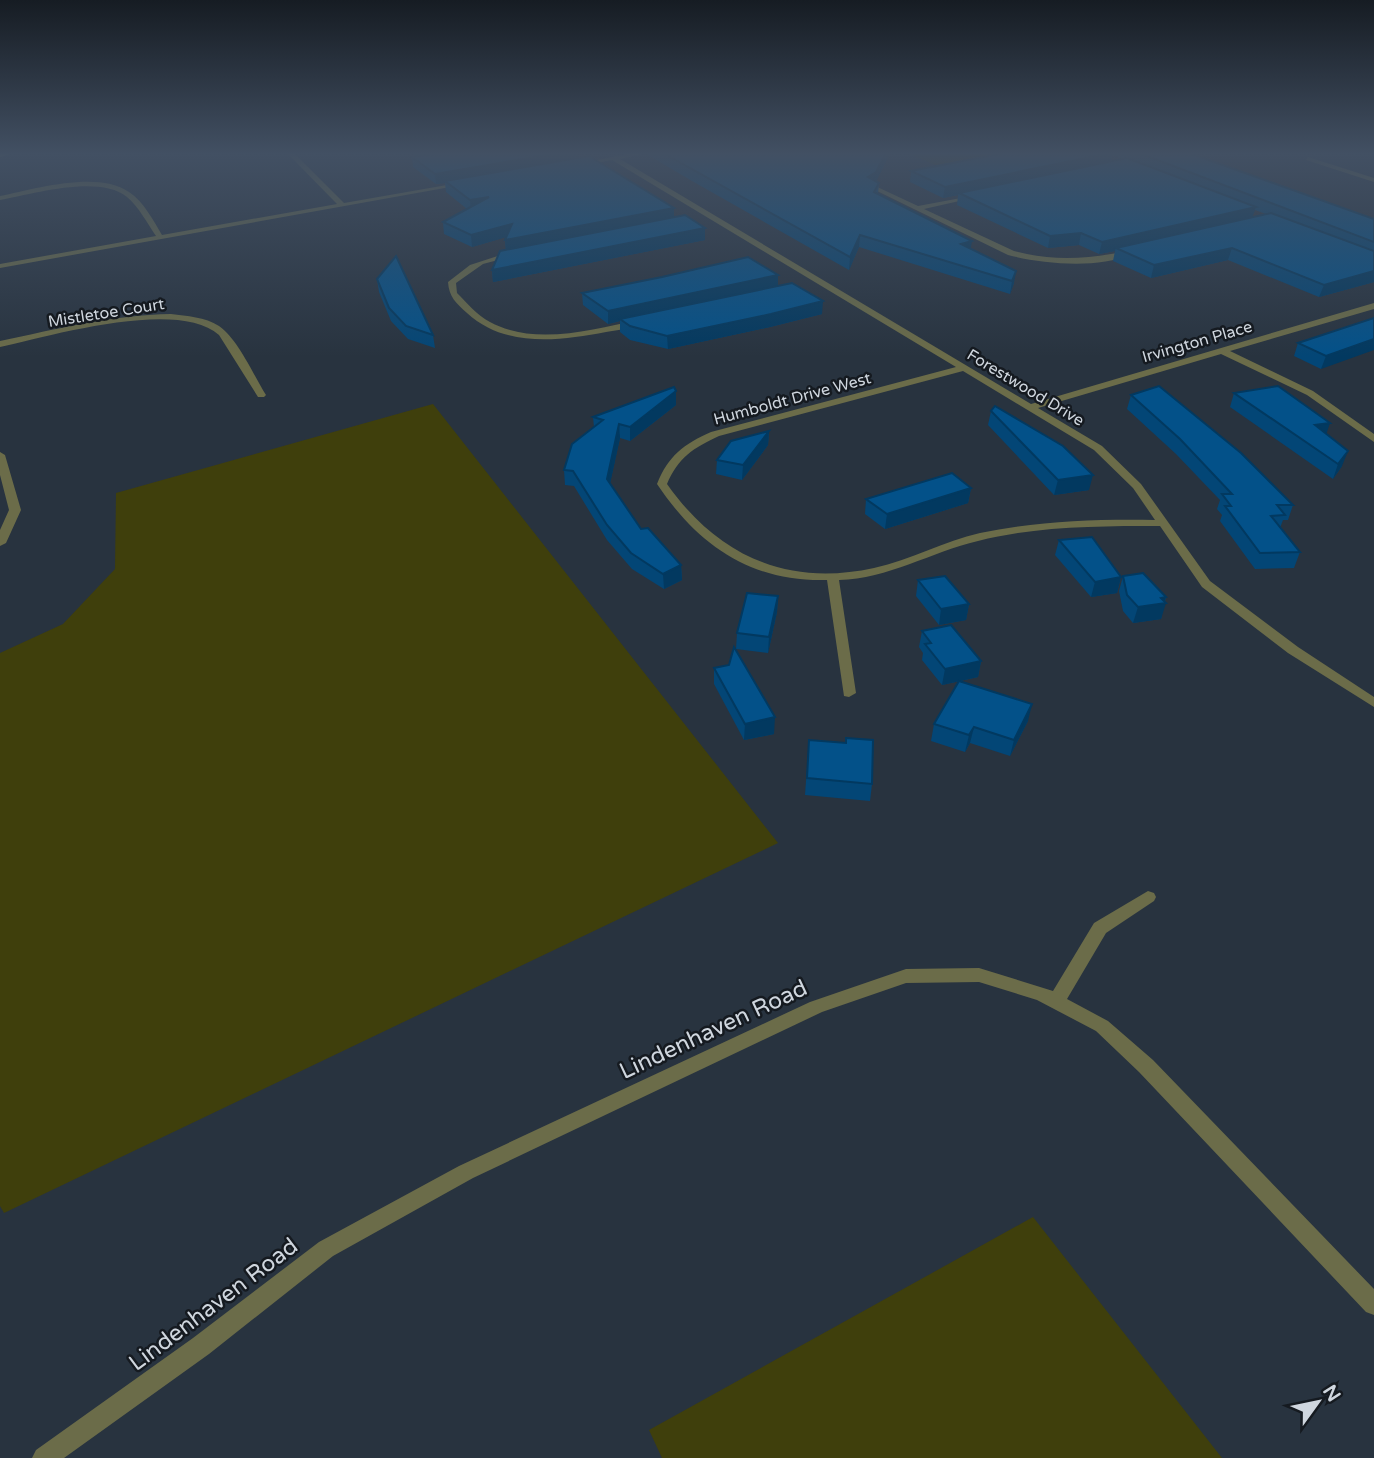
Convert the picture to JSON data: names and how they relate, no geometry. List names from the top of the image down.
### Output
{
  "streets": {
    "street": [
      "Mistletoe Court",
      "Irvington Place",
      "Forestwood Drive",
      "Humboldt Drive West",
      "Lindenhaven Road"
    ]
  },
  "crossings": [
    ["Irvington Place", "Forestwood Drive"],
    ["Forestwood Drive", "Humboldt Drive West"]
  ],
  "north": "top right"
}
